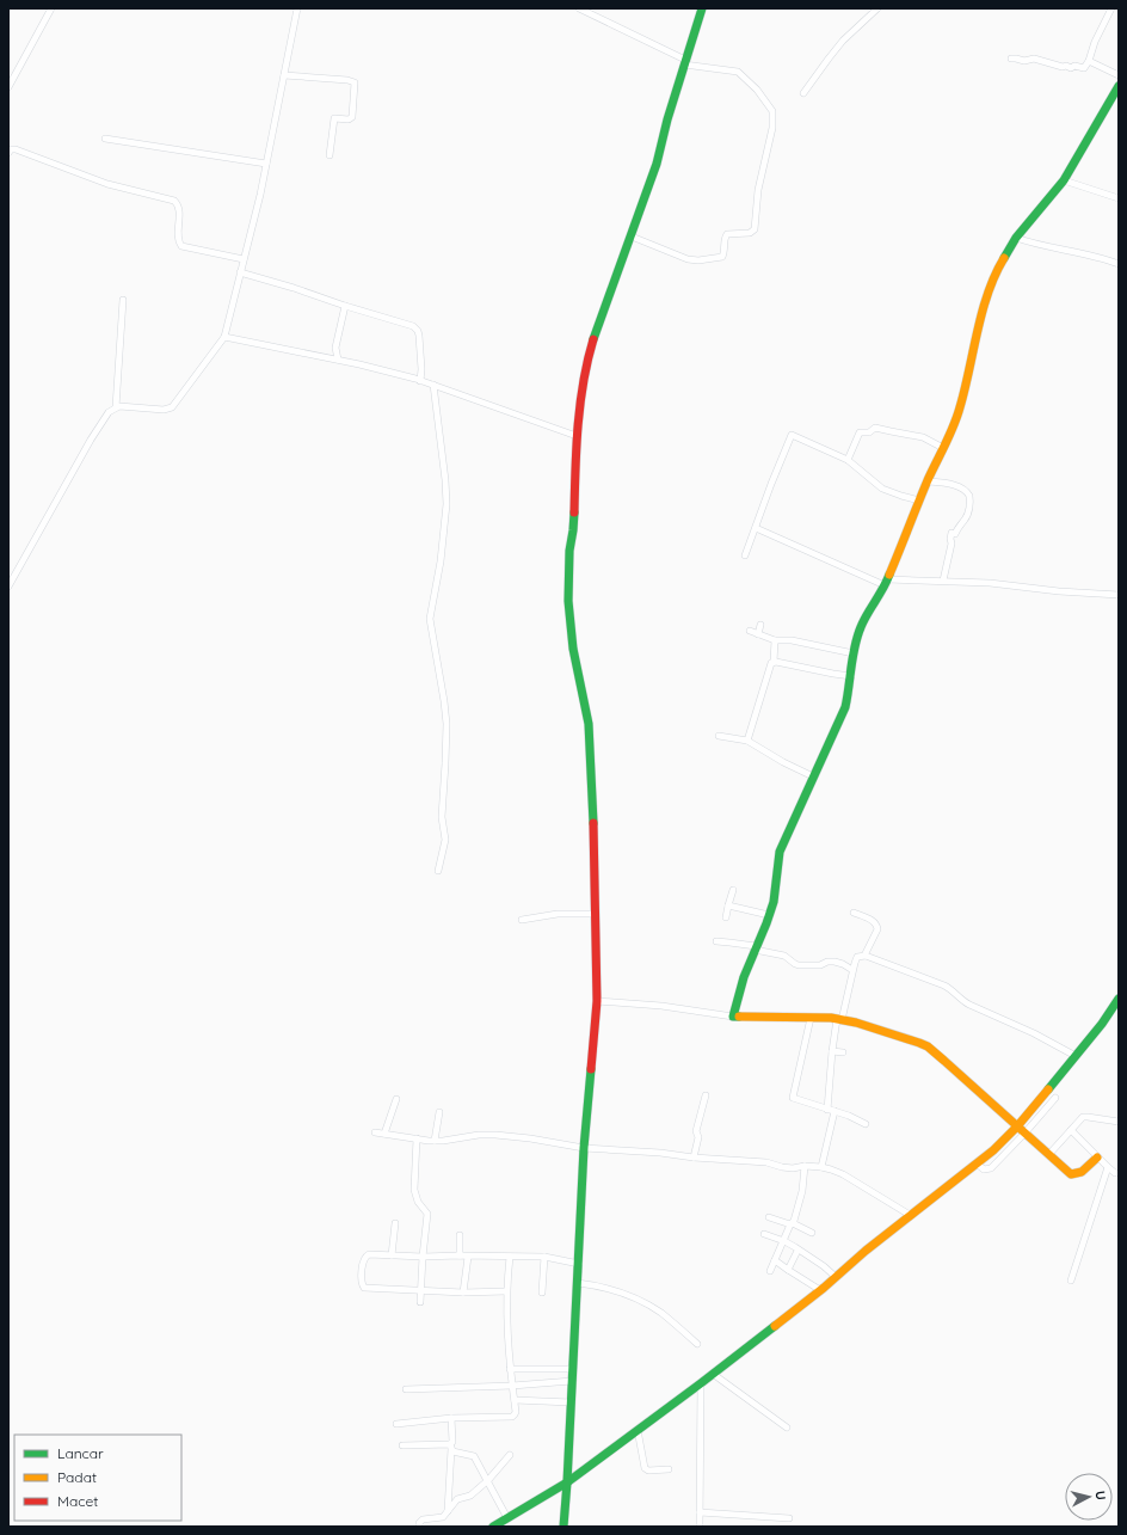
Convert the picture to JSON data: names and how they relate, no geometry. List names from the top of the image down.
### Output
{
  "legend": ["Lancar", "Padat", "Macet"],
  "north": "right"
}
